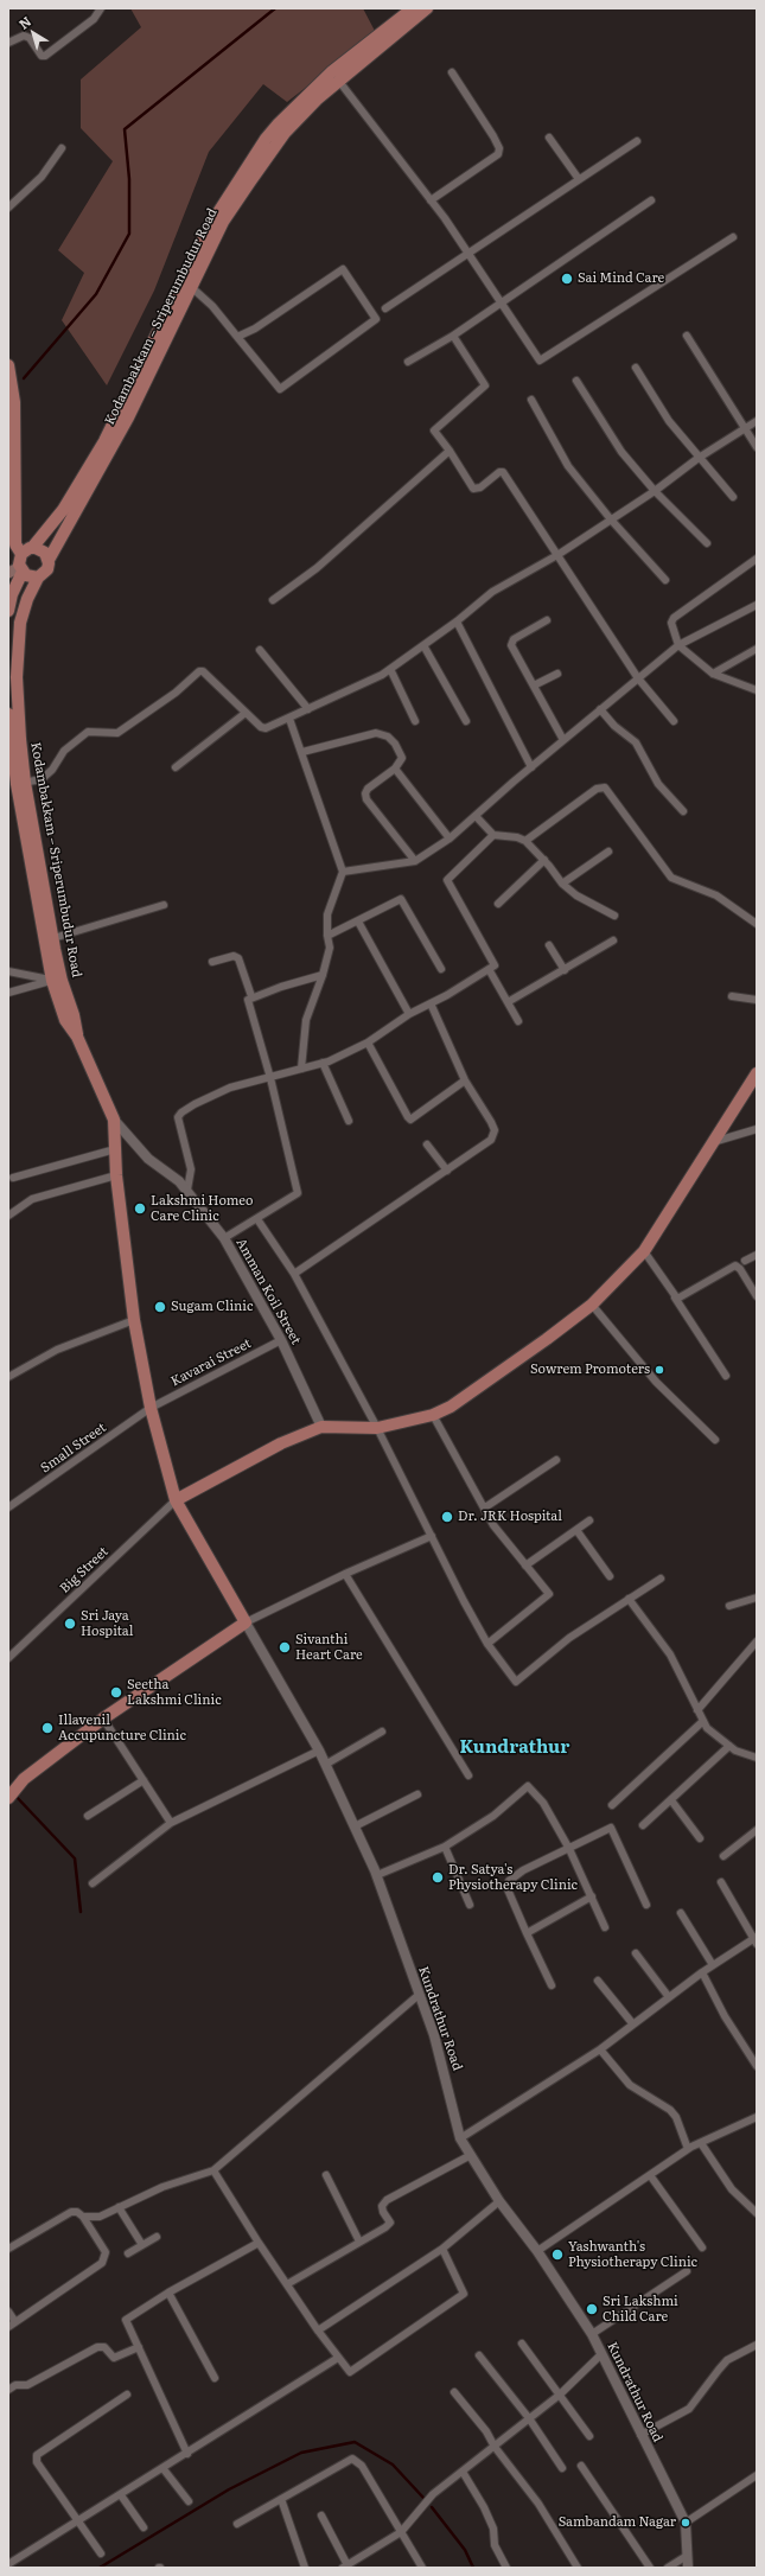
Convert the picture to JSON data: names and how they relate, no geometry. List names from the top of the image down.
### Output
{
  "streets": {
    "main road": ["Kodambakkam – Sriperumbudur Road"],
    "street": [
      "Amman Koil Street",
      "Kavarai Street",
      "Small Street",
      "Big Street",
      "Kundrathur Road"
    ]
  },
  "crossings": [
    ["Kodambakkam – Sriperumbudur Road", "Amman Koil Street"],
    ["Kodambakkam – Sriperumbudur Road", "Kavarai Street"],
    ["Kodambakkam – Sriperumbudur Road", "Small Street"],
    ["Kodambakkam – Sriperumbudur Road", "Big Street"],
    ["Kodambakkam – Sriperumbudur Road", "Kundrathur Road"],
    ["Amman Koil Street", "Kavarai Street"],
    ["Kavarai Street", "Small Street"]
  ],
  "districts": ["Kundrathur"],
  "places": [
    "Sai Mind Care",
    "Lakshmi Homeo Care Clinic",
    "Sugam Clinic",
    "Sowrem Promoters",
    "Dr. JRK Hospital",
    "Sri Jaya Hospital",
    "Sivanthi Heart Care",
    "Seetha Lakshmi Clinic",
    "Illavenil Accupuncture Clinic",
    "Dr. Satya's Physiotherapy Clinic",
    "Yashwanth's Physiotherapy Clinic",
    "Sri Lakshmi Child Care",
    "Sambandam Nagar"
  ],
  "north": "top left"
}
